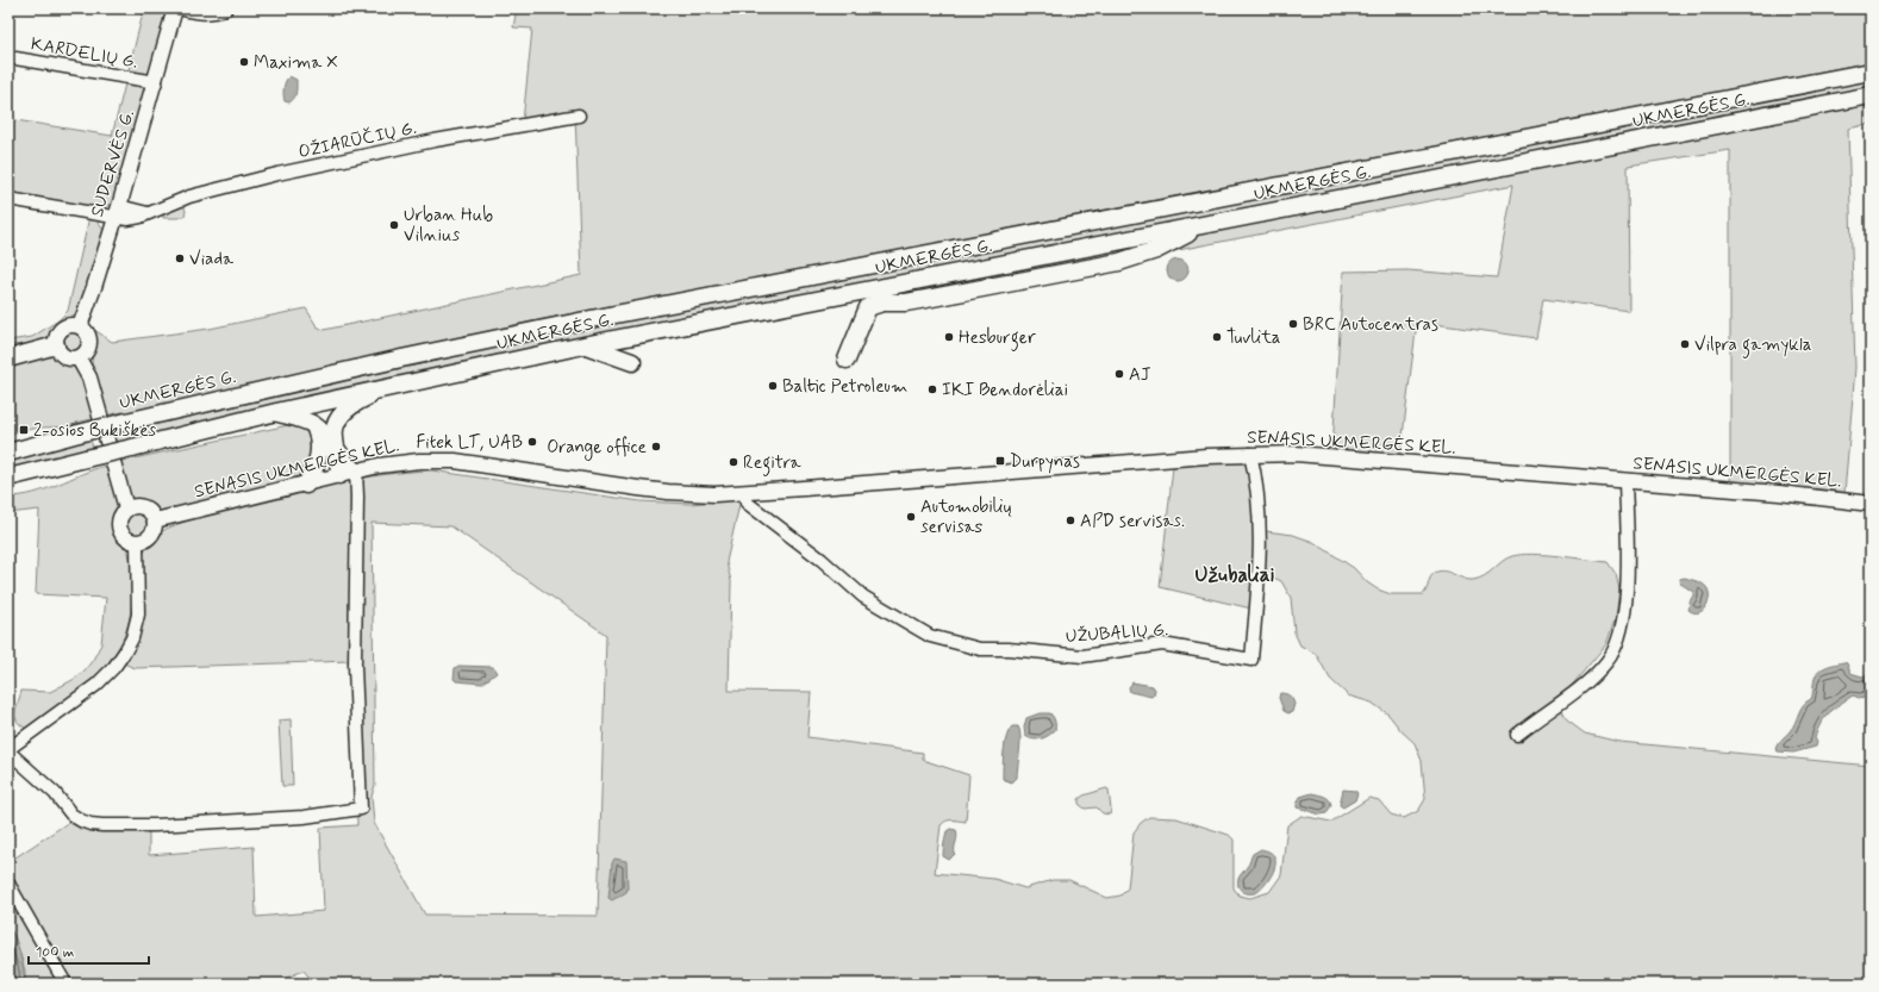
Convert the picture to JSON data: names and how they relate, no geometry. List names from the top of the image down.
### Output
{
  "streets": {
    "highway": ["UKMERGĖS G."],
    "main road": ["SUDERVĖS G.", "SENASIS UKMERGĖS KEL."],
    "street": ["KARDELIŲ G.", "OŽIARŪČIŲ G.", "UŽUBALIŲ G."]
  },
  "crossings": [
    ["KARDELIŲ G.", "SUDERVĖS G."],
    ["OŽIARŪČIŲ G.", "SUDERVĖS G."],
    ["SENASIS UKMERGĖS KEL.", "UŽUBALIŲ G."]
  ],
  "districts": ["Užubaliai"],
  "places": {
    "other": [
      "Maxima X",
      "Urban Hub Vilnius",
      "Viada",
      "BRC Autocentras",
      "Hesburger",
      "Tuvlita",
      "Vilpra gamykla",
      "AJ",
      "Baltic Petroleum",
      "IKI Bendorėliai",
      "Fitek LT, UAB",
      "Orange office",
      "Regitra",
      "Automobilių servisas",
      "APD servisas."
    ],
    "transit": ["2-osios Bukiškės", "Durpynas"]
  },
  "scale_bar": "100 m"
}
